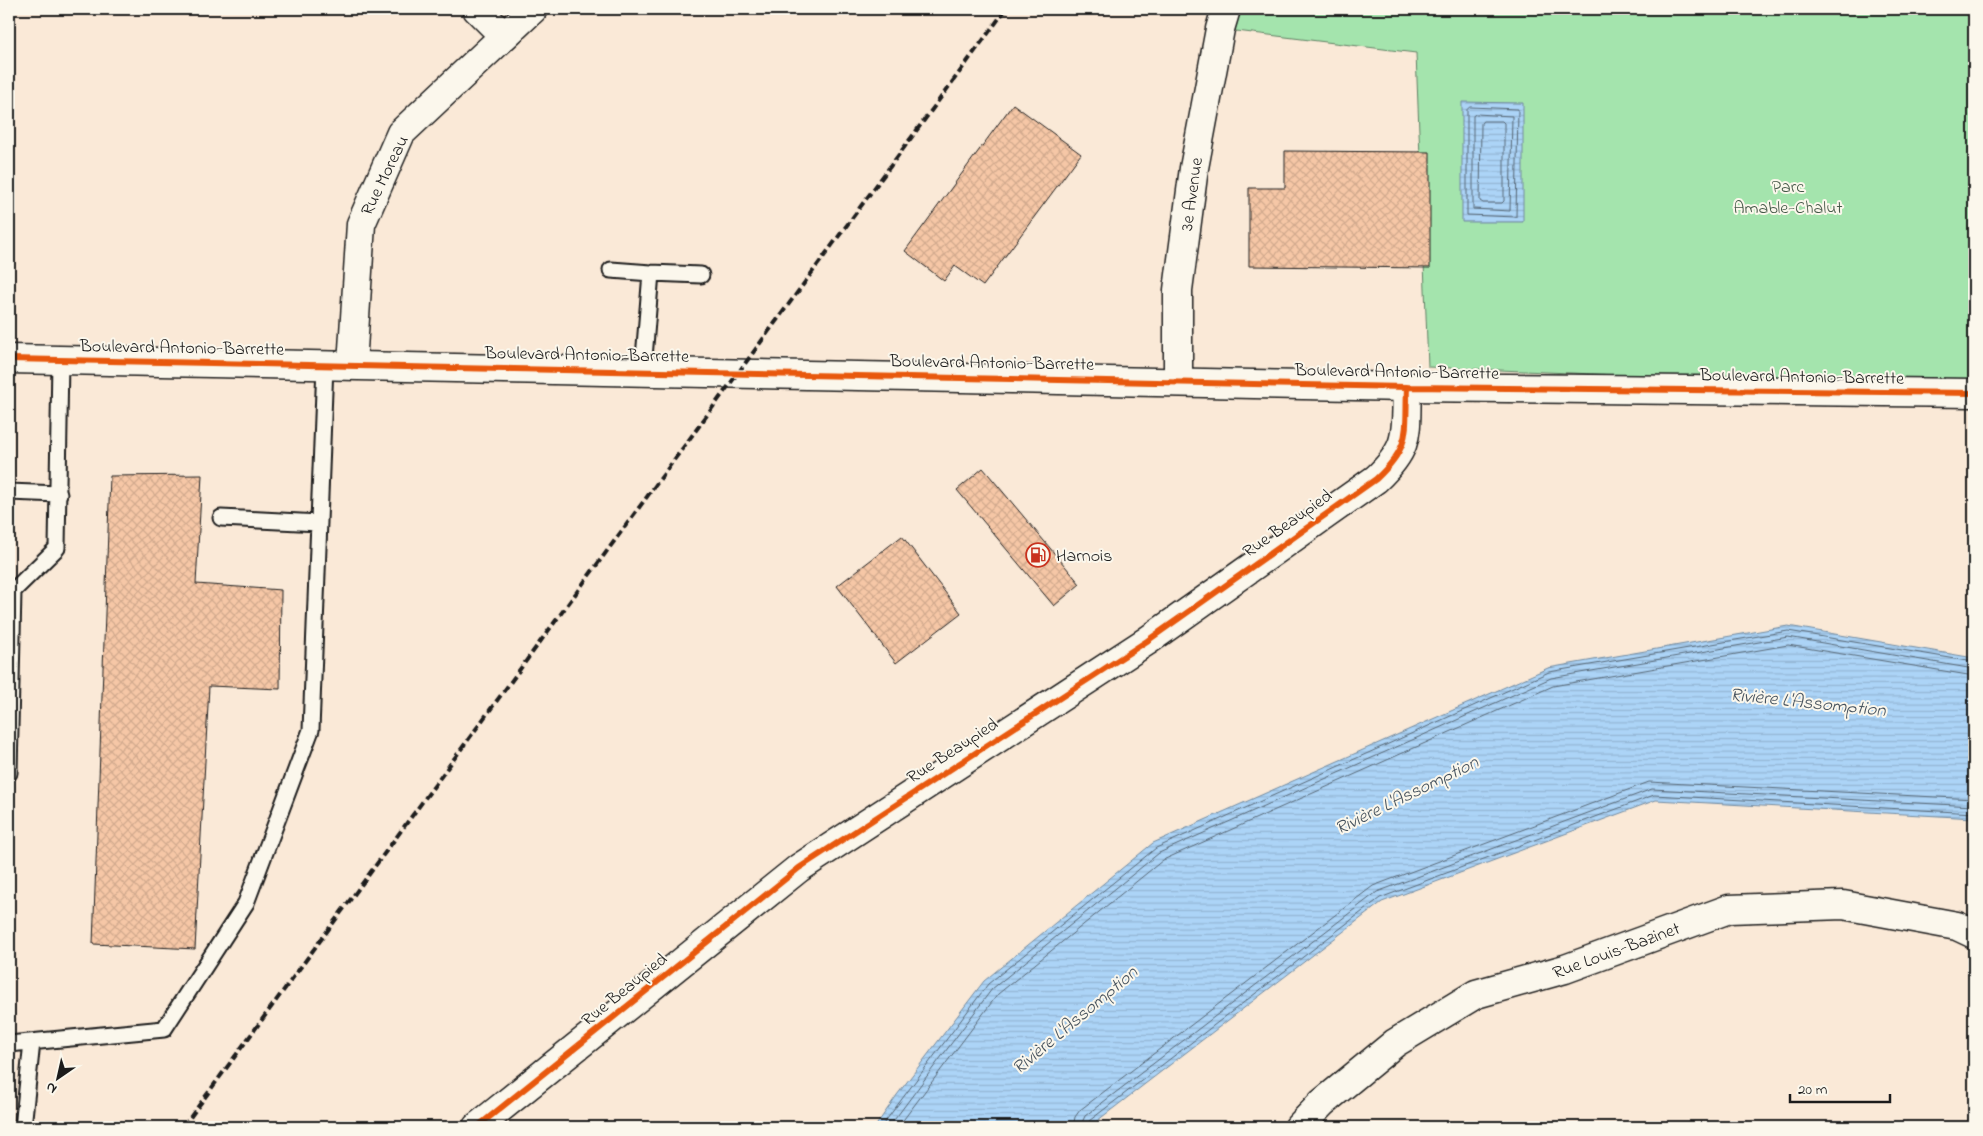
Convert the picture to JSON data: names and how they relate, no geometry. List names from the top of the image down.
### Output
{
  "streets": {
    "street": [
      "Rue Moreau",
      "3e Avenue",
      "Boulevard Antonio-Barrette",
      "Rue Beaupied",
      "Rue Louis-Bazinet"
    ]
  },
  "crossings": [
    ["Rue Moreau", "Boulevard Antonio-Barrette"],
    ["3e Avenue", "Boulevard Antonio-Barrette"],
    ["Boulevard Antonio-Barrette", "Rue Beaupied"]
  ],
  "water": ["Rivière L'Assomption"],
  "parks": ["Parc Amable-Chalut"],
  "places": {
    "fuel station": ["Harnois"]
  },
  "scale_bar": "20 m",
  "north": "bottom left"
}
